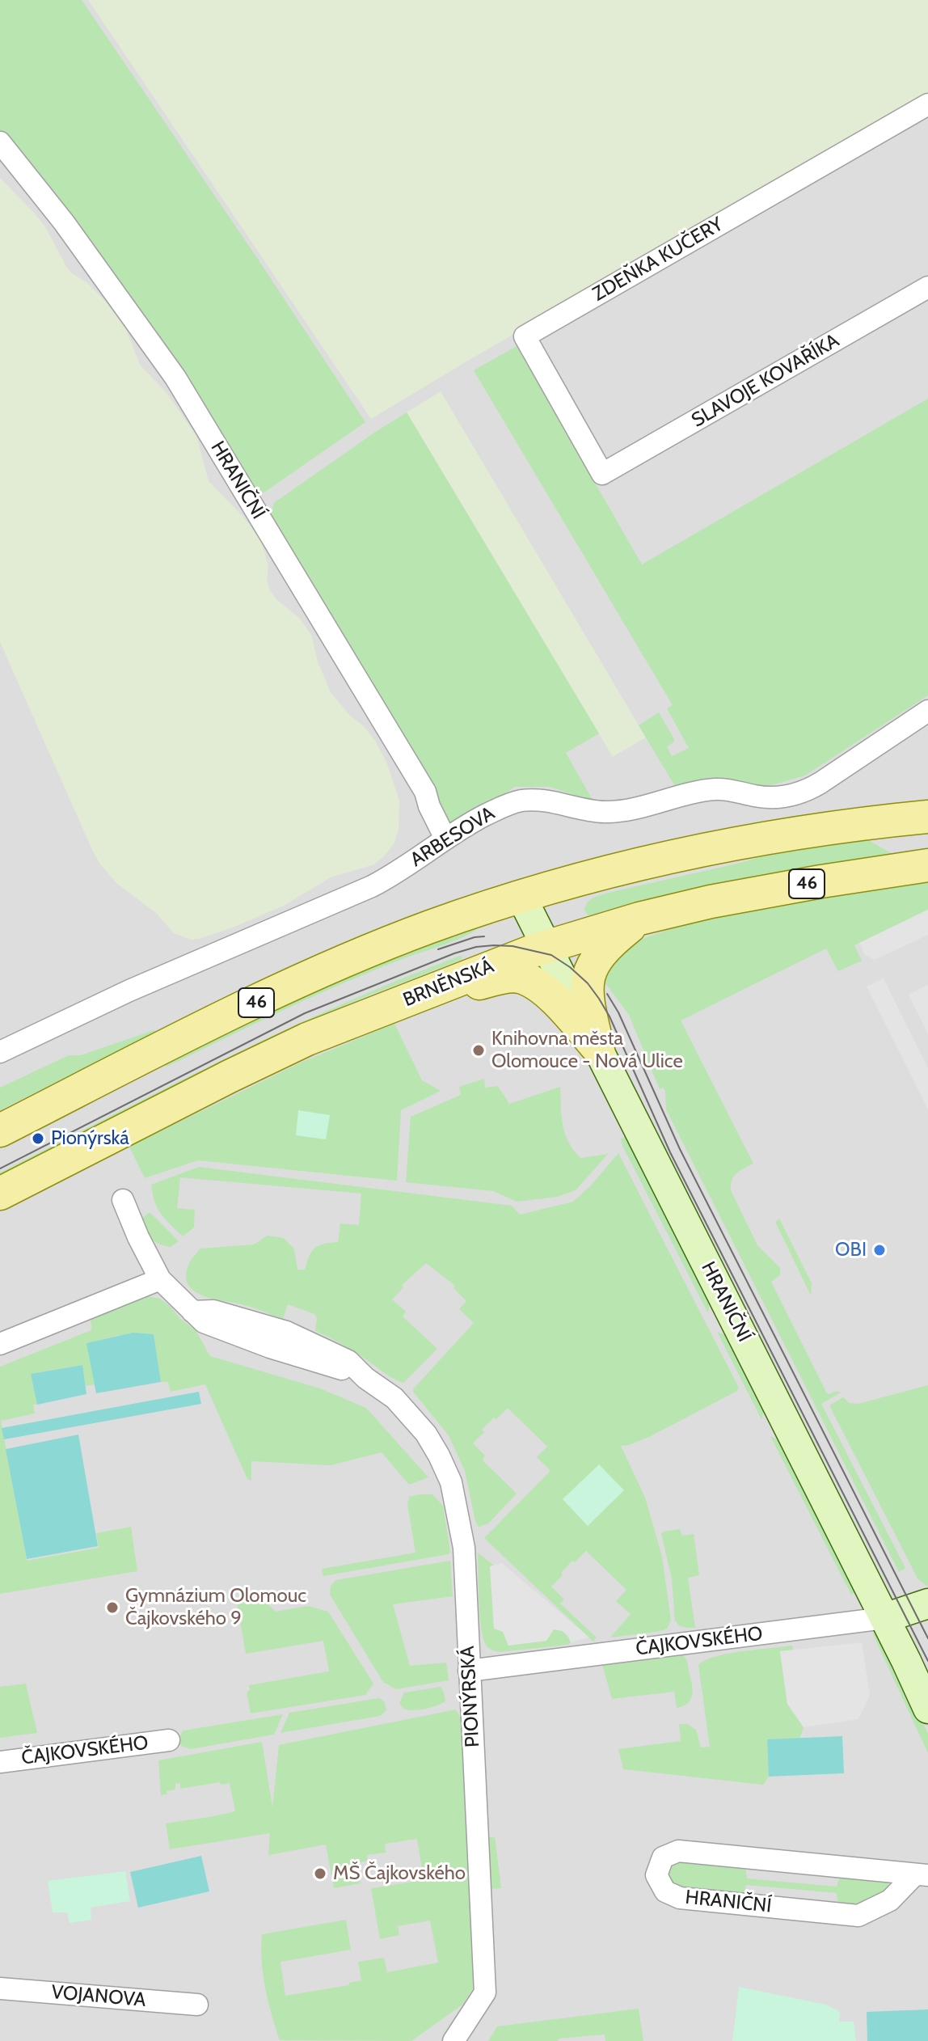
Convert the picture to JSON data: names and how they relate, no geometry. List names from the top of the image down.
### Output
{
  "streets": {
    "main road": ["46", "BRNĚNSKÁ"],
    "street": [
      "ZDEŇKA KUČERY",
      "SLAVOJE KOVAŘÍKA",
      "HRANIČNÍ",
      "ARBESOVA",
      "ČAJKOVSKÉHO",
      "PIONÝRSKÁ",
      "VOJANOVA"
    ]
  },
  "crossings": [
    ["ZDEŇKA KUČERY", "SLAVOJE KOVAŘÍKA"],
    ["HRANIČNÍ", "ARBESOVA"],
    ["HRANIČNÍ", "46"],
    ["HRANIČNÍ", "BRNĚNSKÁ"],
    ["HRANIČNÍ", "ČAJKOVSKÉHO"],
    ["ČAJKOVSKÉHO", "PIONÝRSKÁ"]
  ],
  "places": [
    "Knihovna města Olomouce - Nová Ulice",
    "Pionýrská",
    "OBI",
    "Gymnázium Olomouc Čajkovského 9",
    "MŠ Čajkovského"
  ]
}
